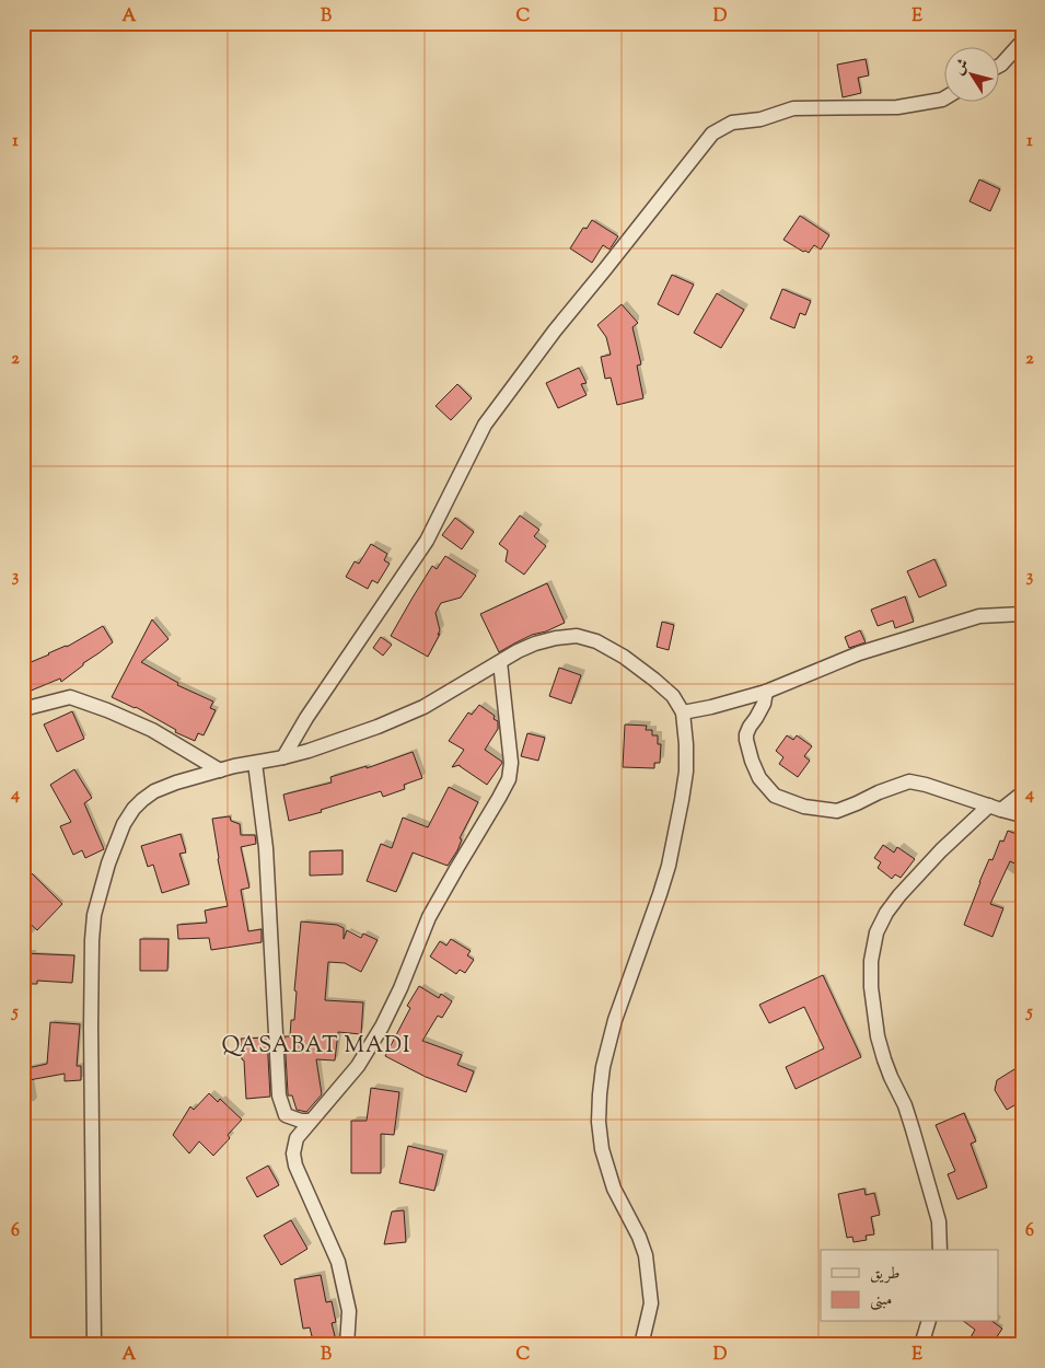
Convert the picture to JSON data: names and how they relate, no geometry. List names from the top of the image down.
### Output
{
  "districts": ["QASABAT MADI"],
  "legend": ["طريق", "مبنى"],
  "north": "top left",
  "grid": {
    "columns": [
      "A",
      "B",
      "C",
      "D",
      "E"
    ],
    "rows": [
      "1",
      "2",
      "3",
      "4",
      "5",
      "6"
    ]
  }
}
